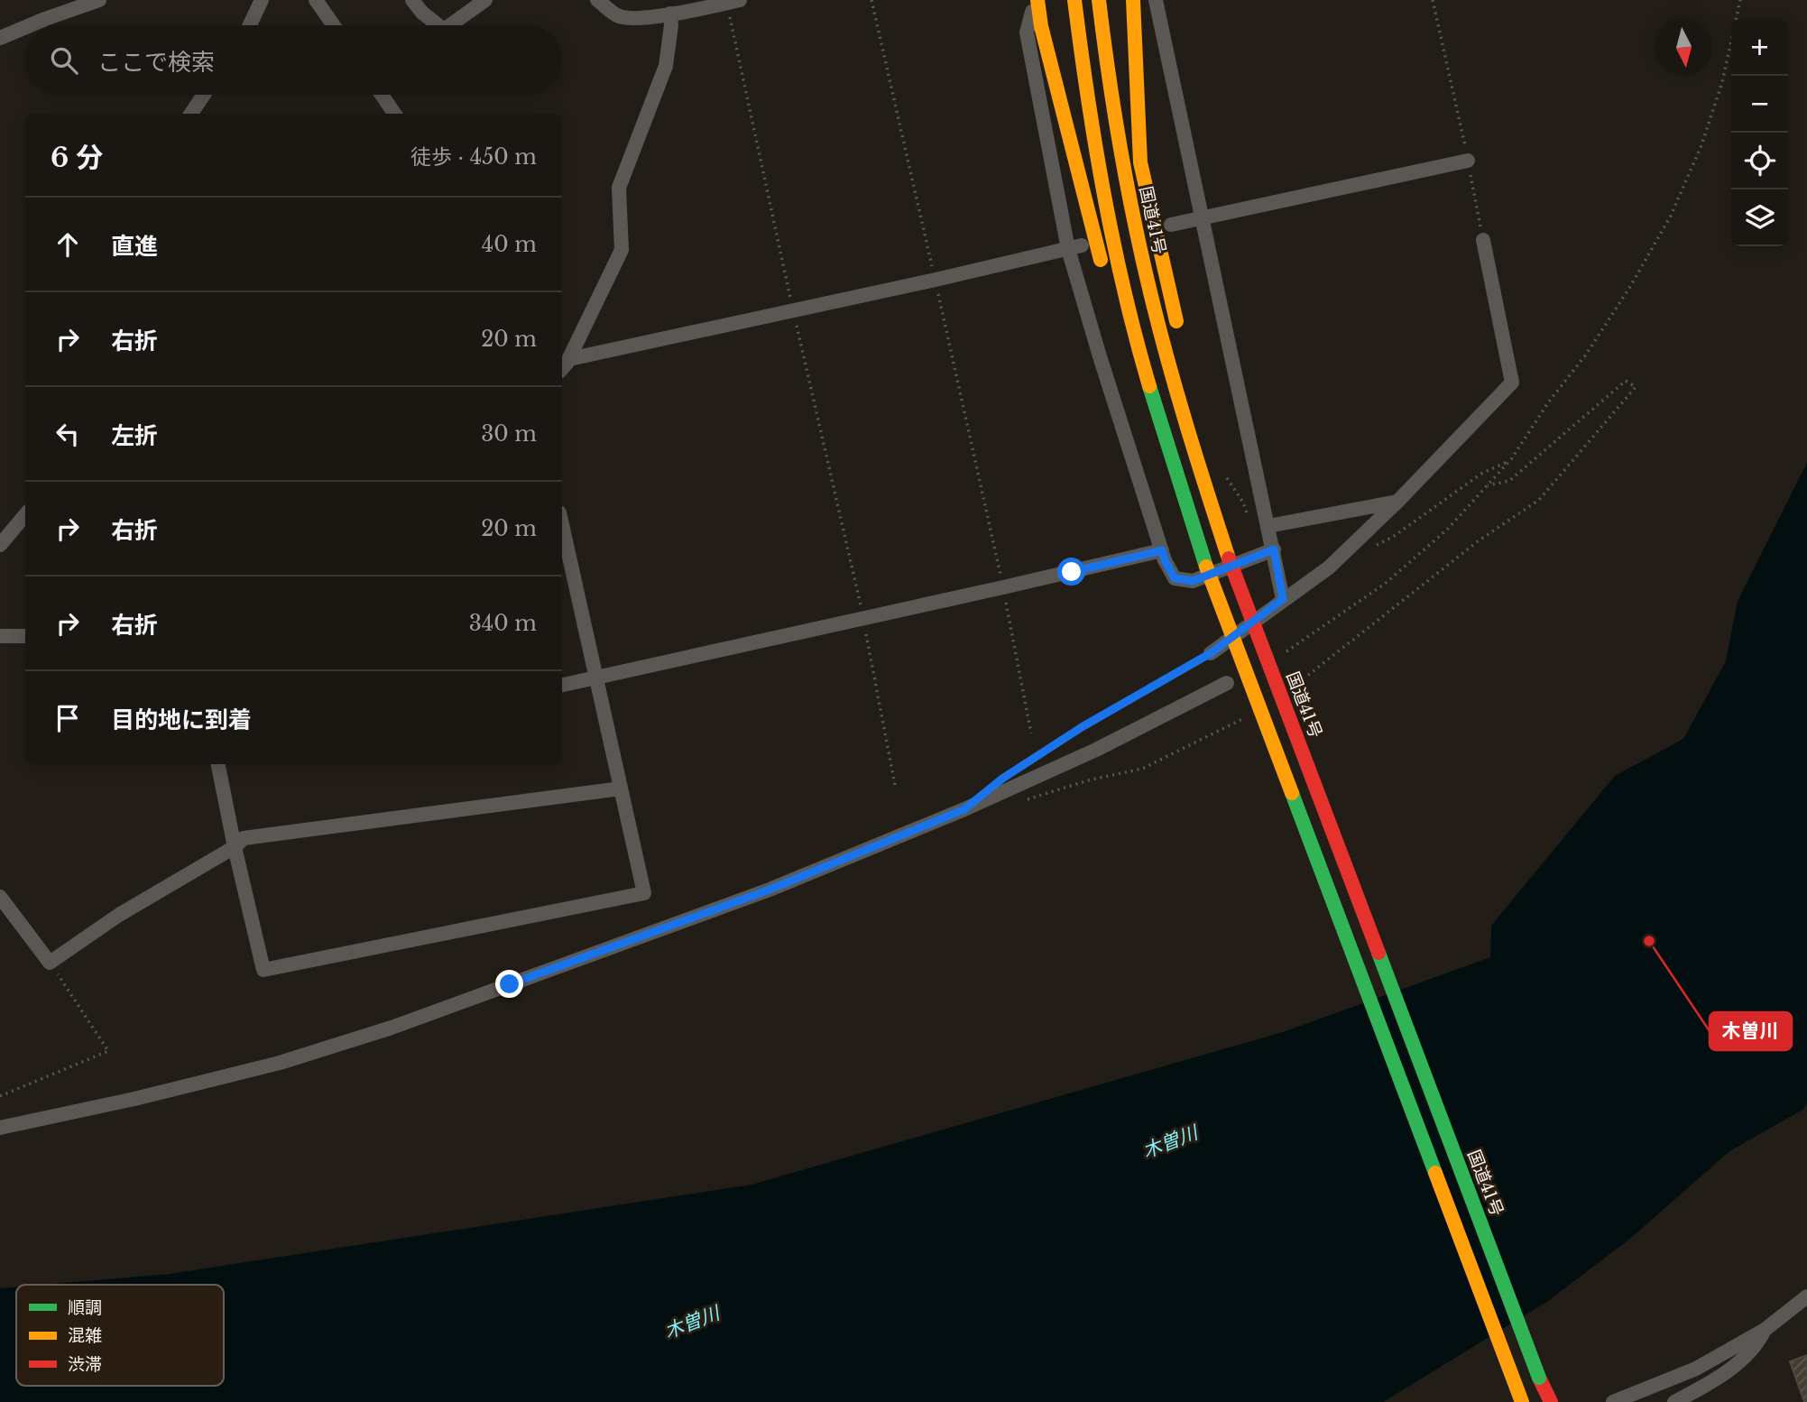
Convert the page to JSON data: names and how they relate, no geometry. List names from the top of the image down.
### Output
{
  "streets": {
    "highway": ["国道41号"]
  },
  "water": ["木曽川"],
  "places": ["木曽川"],
  "legend": ["順調", "混雑", "渋滞"],
  "north": "bottom",
  "page": {
    "map_buttons": ["+", "−"],
    "search": "ここで検索",
    "heading": ["6 分", "徒歩 · 450 m"],
    "list": [
      ["直進", "40 m"],
      ["右折", "20 m"],
      ["左折", "30 m"],
      ["右折", "20 m"],
      ["右折", "340 m"],
      "目的地に到着"
    ]
  }
}
